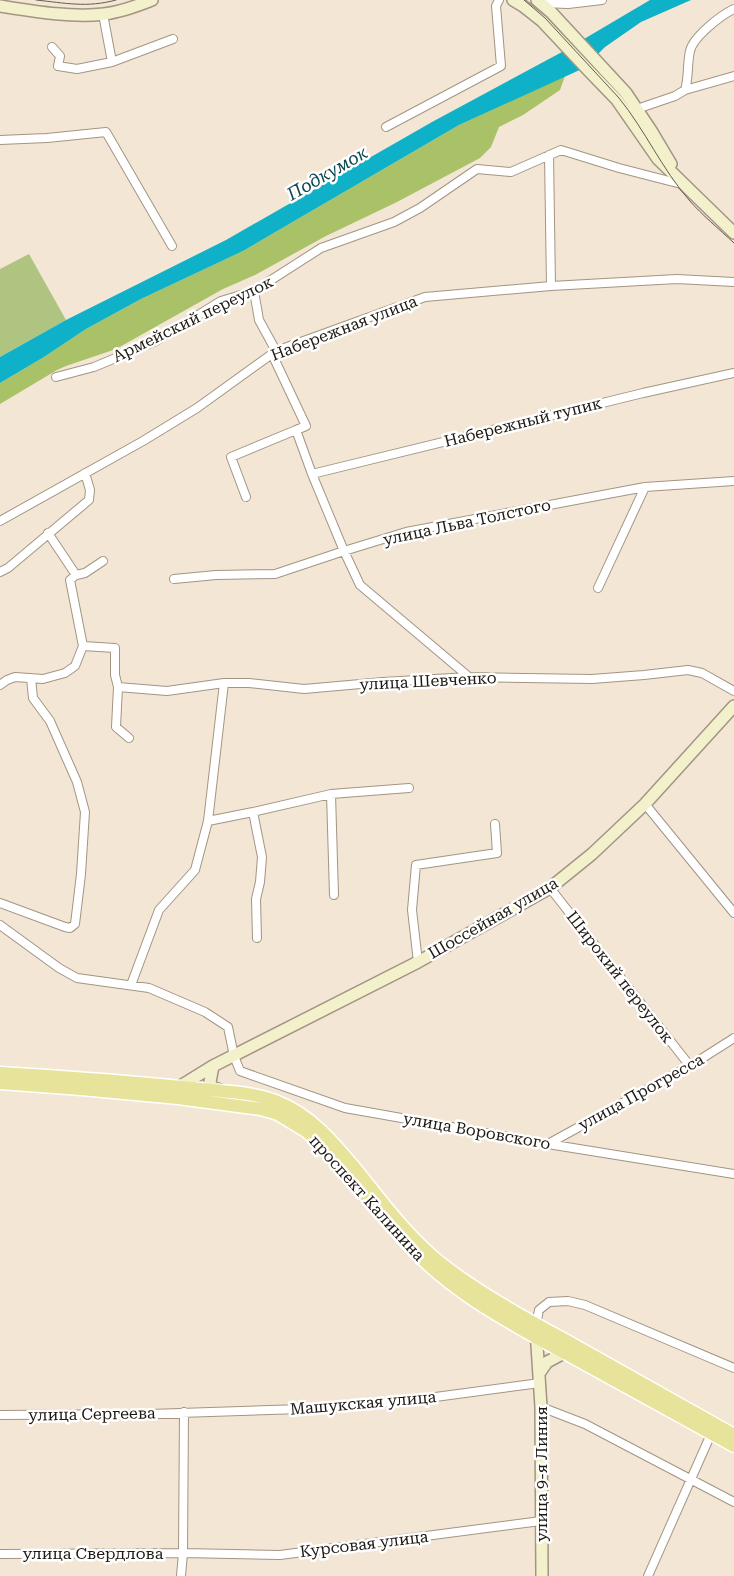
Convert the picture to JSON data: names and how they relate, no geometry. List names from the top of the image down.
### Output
{
  "streets": {
    "main road": ["Шоссейная улица", "проспект Калинина", "улица 9-я Линия"],
    "street": [
      "Армейский переулок",
      "Набережная улица",
      "Набережный тупик",
      "улица Льва Толстого",
      "улица Шевченко",
      "Широкий переулок",
      "улица Прогресса",
      "улица Воровского",
      "Машукская улица",
      "улица Сергеева",
      "Курсовая улица",
      "улица Свердлова"
    ]
  },
  "crossings": [
    ["Шоссейная улица", "Широкий переулок"],
    ["Шоссейная улица", "улица Воровского"],
    ["Шоссейная улица", "проспект Калинина"],
    ["Широкий переулок", "улица Прогресса"],
    ["улица Прогресса", "улица Воровского"],
    ["проспект Калинина", "улица 9-я Линия"],
    ["Машукская улица", "улица Сергеева"],
    ["Машукская улица", "улица 9-я Линия"],
    ["улица 9-я Линия", "Курсовая улица"],
    ["Курсовая улица", "улица Свердлова"]
  ],
  "water": ["Подкумок"]
}
